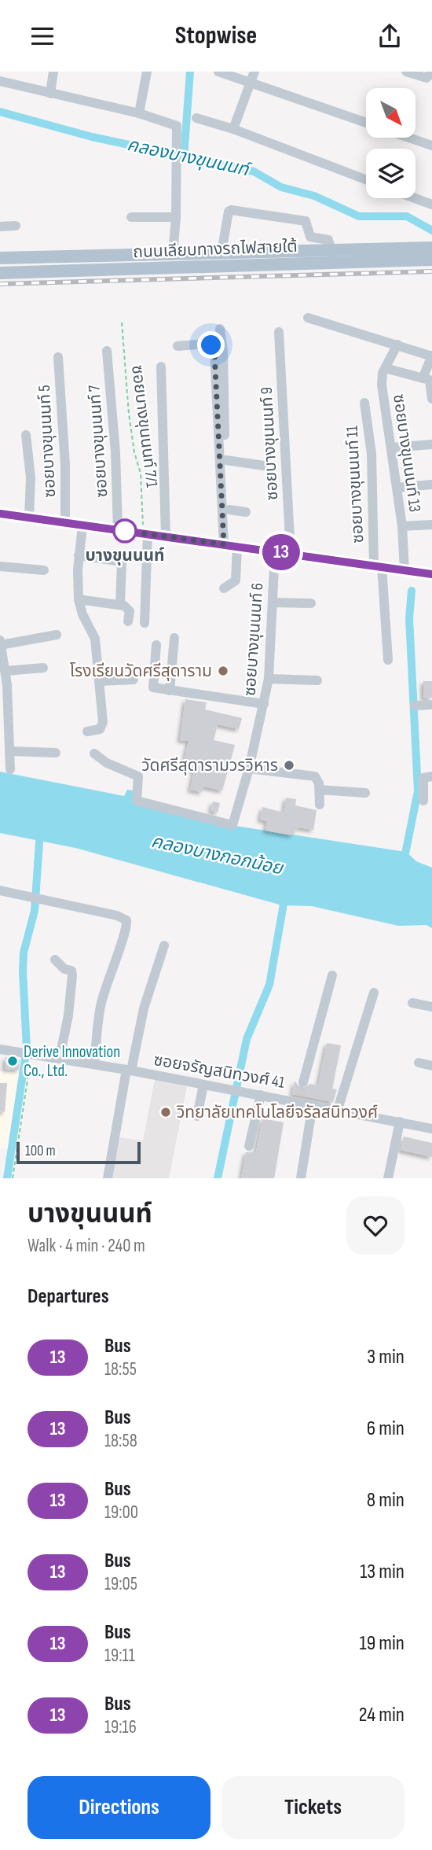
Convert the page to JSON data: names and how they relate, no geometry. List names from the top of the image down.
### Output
{
  "streets": {
    "main road": ["ถนนเลียบทางรถไฟสายใต้"],
    "street": [
      "ซอยบางขุนนนท์ 5",
      "ซอยบางขุนนนท์ 7",
      "ซอยบางขุนนนท์ 9",
      "ซอยบางขุนนนท์ 13",
      "ซอยบางขุนนนท์ 11",
      "ซอยบางขุนนนท์ 6",
      "ซอยจรัญสนิทวงศ์ 41"
    ],
    "path": ["ซอยบางขุนนนท์ 7/1"]
  },
  "water": ["คลองบางขุนนนท์", "คลองบางกอกน้อย"],
  "places": [
    "บางขุนนนท์",
    "โรงเรียนวัดศรีสุดาราม",
    "วัดศรีสุดารามวรวิหาร",
    "Derive Innovation Co., Ltd.",
    "วิทยาลัยเทคโนโลยีจรัลสนิทวงศ์"
  ],
  "lines": ["bus line 13"],
  "scale_bar": "100 m",
  "north": "bottom right",
  "page": {
    "header": "Stopwise",
    "on_map": "13",
    "scale": "100 m",
    "heading": [
      ["บางขุนนนท์", "Walk · 4 min · 240 m"],
      "Departures"
    ],
    "list": [
      {
        "mark": "13",
        "name": "Bus",
        "note": "18:55",
        "value": "3 min"
      },
      {
        "mark": "13",
        "name": "Bus",
        "note": "18:58",
        "value": "6 min"
      },
      {
        "mark": "13",
        "name": "Bus",
        "note": "19:00",
        "value": "8 min"
      },
      {
        "mark": "13",
        "name": "Bus",
        "note": "19:05",
        "value": "13 min"
      },
      {
        "mark": "13",
        "name": "Bus",
        "note": "19:11",
        "value": "19 min"
      },
      {
        "mark": "13",
        "name": "Bus",
        "note": "19:16",
        "value": "24 min"
      }
    ],
    "buttons": ["Directions", "Tickets"]
  }
}
